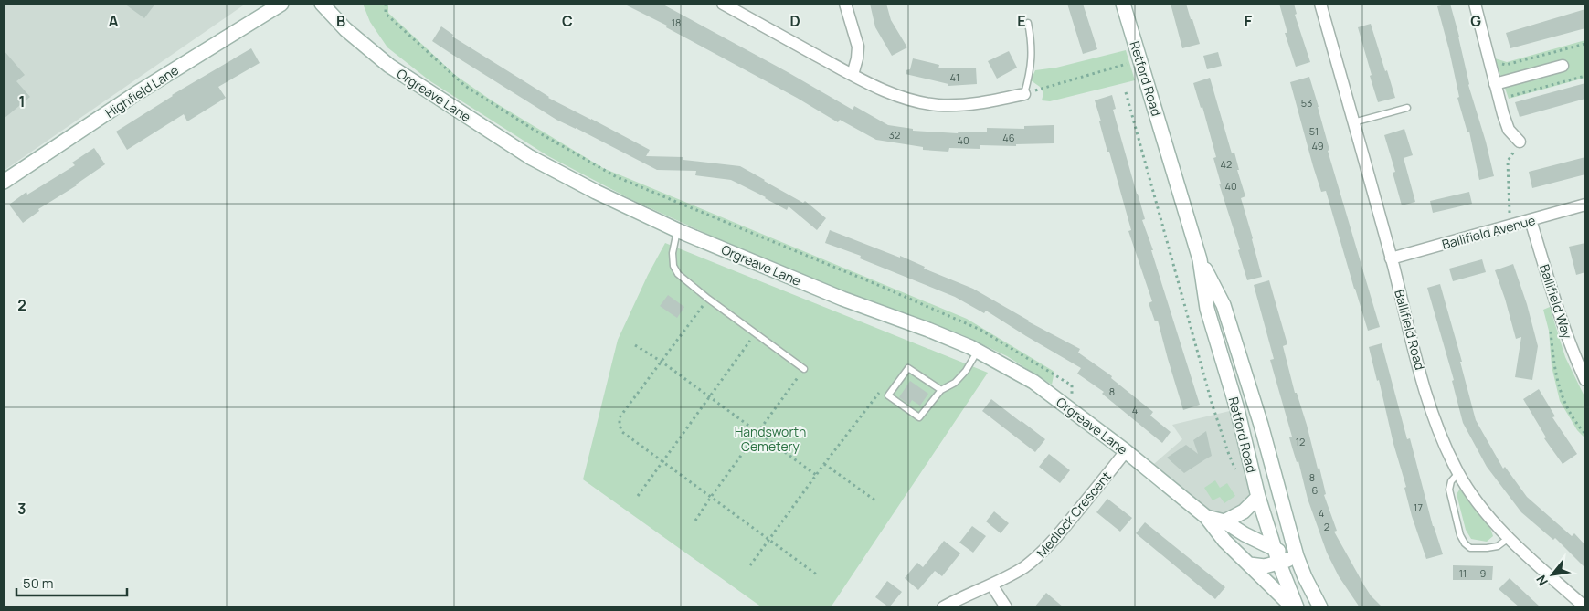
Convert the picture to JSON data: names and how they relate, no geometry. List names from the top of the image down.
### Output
{
  "streets": {
    "main road": ["Retford Road", "Highfield Lane", "Orgreave Lane"],
    "street": [
      "Ballifield Avenue",
      "Ballifield Way",
      "Ballifield Road",
      "Medlock Crescent"
    ]
  },
  "crossings": [
    ["Retford Road", "Orgreave Lane"],
    ["Orgreave Lane", "Medlock Crescent"],
    ["Ballifield Avenue", "Ballifield Way"],
    ["Ballifield Avenue", "Ballifield Road"]
  ],
  "parks": ["Handsworth Cemetery"],
  "house_numbers": [
    "18",
    "41",
    "53",
    "51",
    "32",
    "46",
    "40",
    "49",
    "42",
    "40",
    "8",
    "4",
    "12",
    "8",
    "6",
    "17",
    "4",
    "2",
    "11",
    "9"
  ],
  "scale_bar": "50 m",
  "north": "bottom left",
  "grid": {
    "columns": [
      "A",
      "B",
      "C",
      "D",
      "E",
      "F",
      "G"
    ],
    "rows": ["1", "2", "3"]
  }
}
